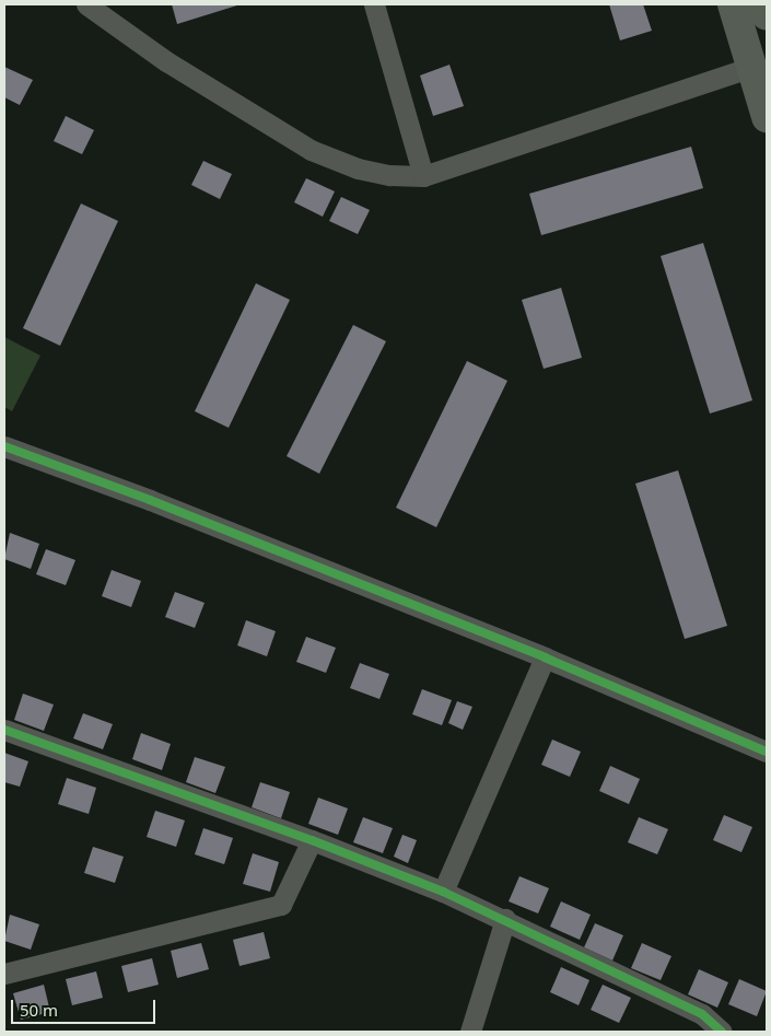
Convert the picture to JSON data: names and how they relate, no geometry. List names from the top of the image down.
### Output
{
  "scale_bar": "50 m"
}
